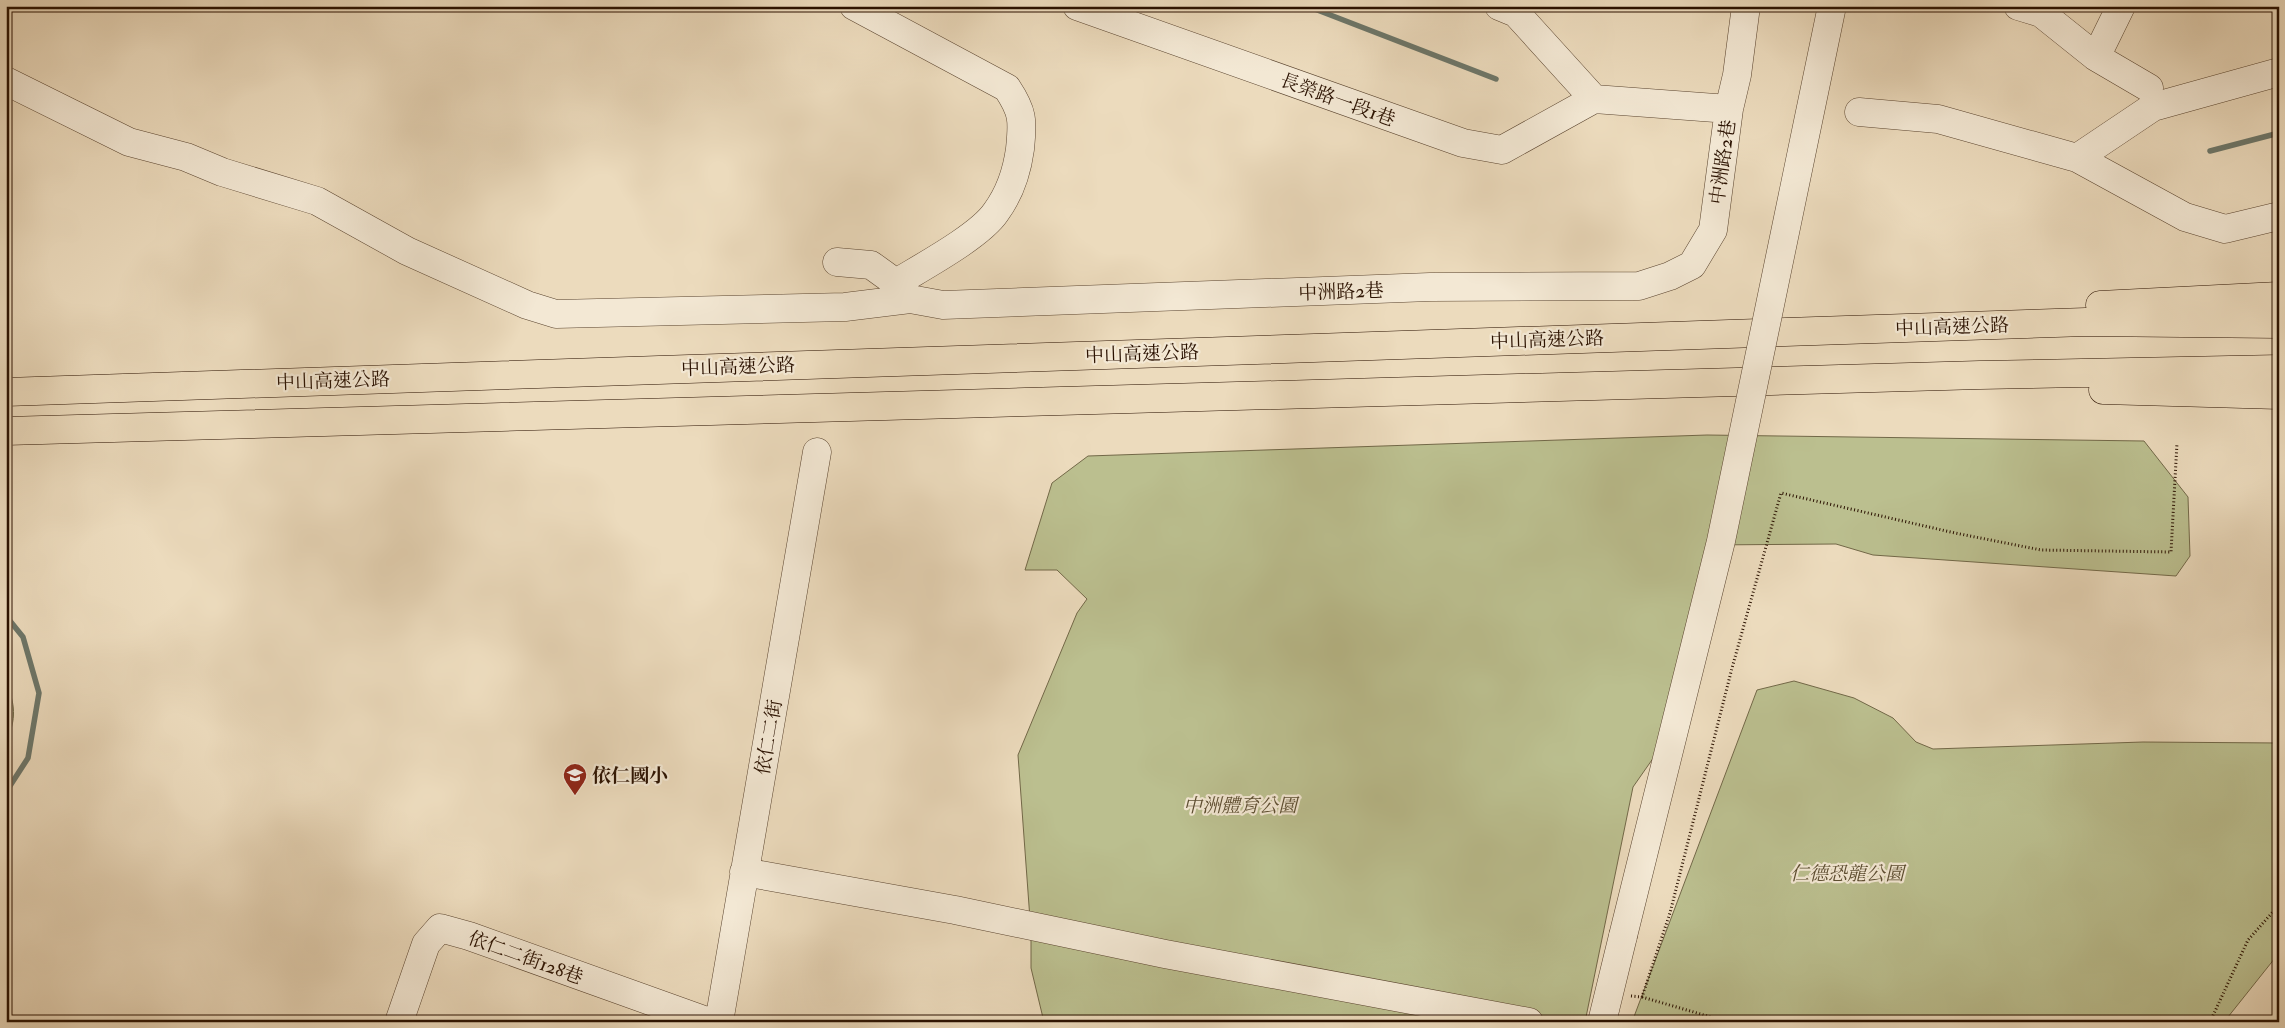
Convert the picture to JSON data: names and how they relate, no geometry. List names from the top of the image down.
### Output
{
  "streets": {
    "highway": ["中山高速公路"],
    "street": [
      "長榮路一段1巷",
      "中洲路2巷",
      "依仁二街",
      "依仁二街128巷"
    ]
  },
  "parks": ["中洲體育公園", "仁德恐龍公園"],
  "places": {
    "school or university": ["依仁國小"]
  }
}
